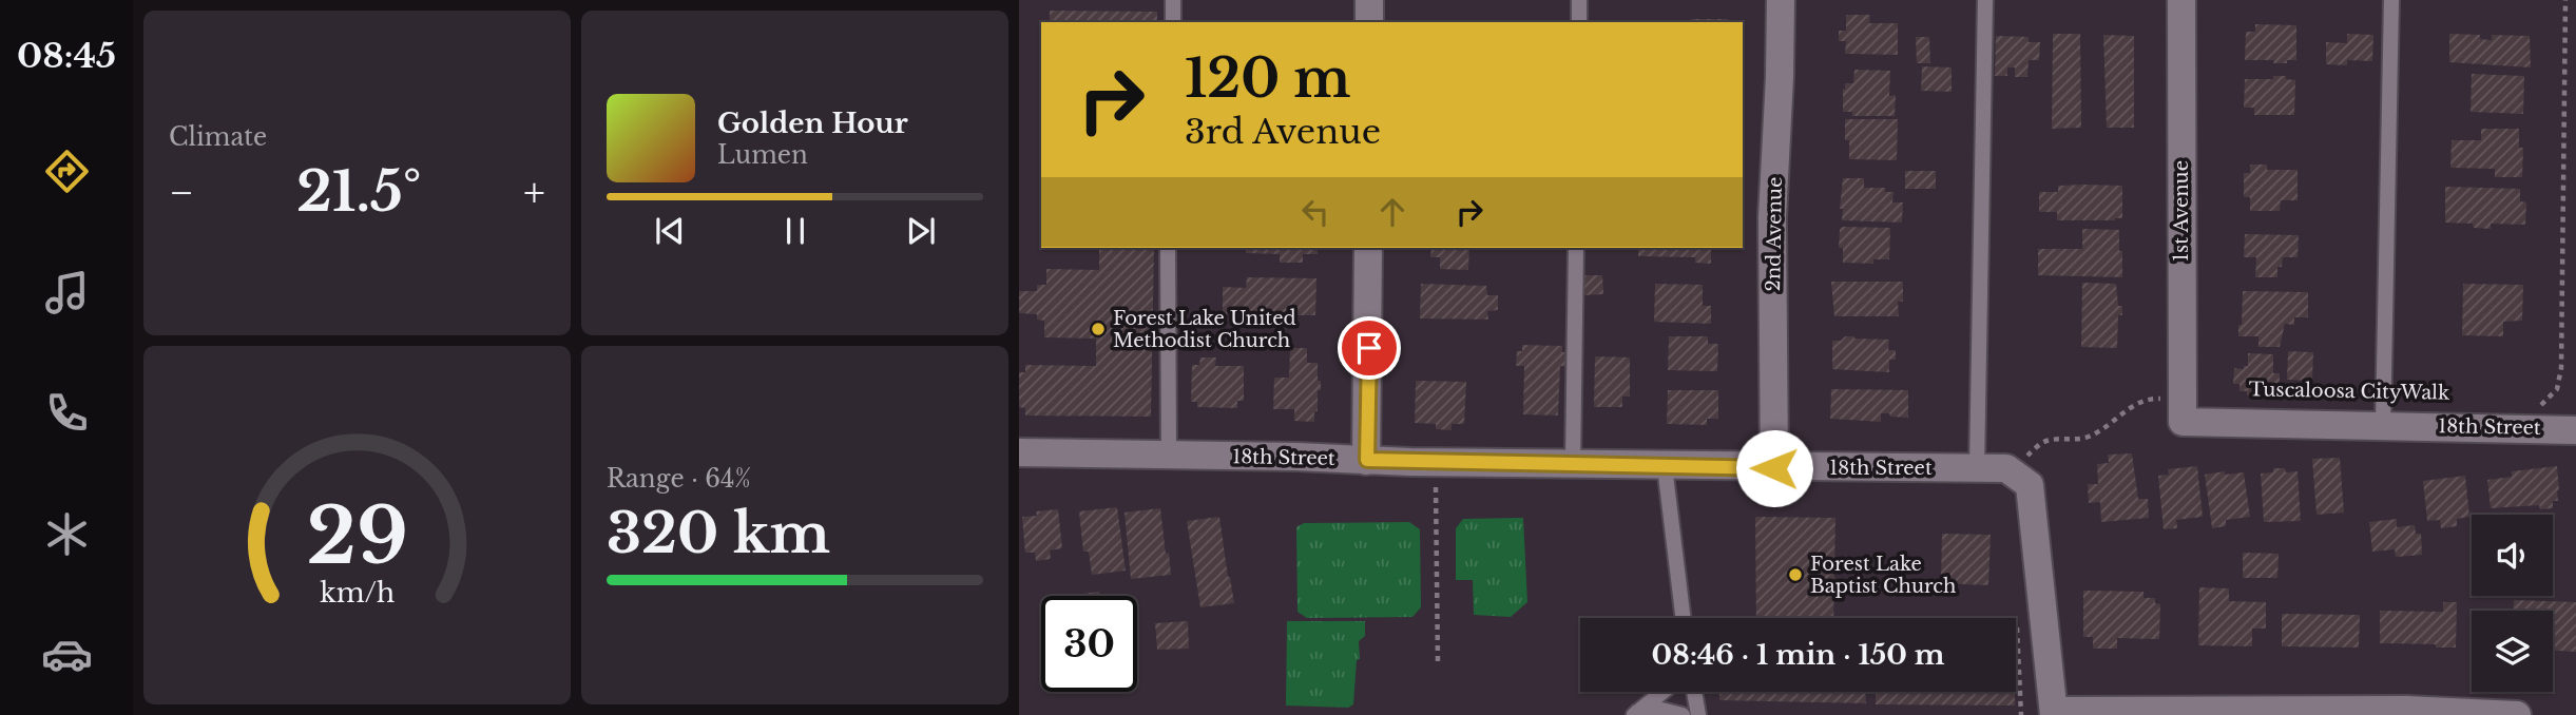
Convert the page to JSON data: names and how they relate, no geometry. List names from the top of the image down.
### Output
{
  "streets": {
    "street": ["1st Avenue", "2nd Avenue", "18th Street"]
  },
  "crossings": [
    ["1st Avenue", "18th Street"],
    ["2nd Avenue", "18th Street"]
  ],
  "places": ["Forest Lake United Methodist Church", "Forest Lake Baptist Church"],
  "page": {
    "tabs": "08:45",
    "tile": [
      "Climate",
      ["Range · 64%", "320 km"]
    ],
    "turn": ["120 m", "3rd Avenue"],
    "song": ["Golden Hour", "Lumen"],
    "heat": ["−", "21.5°", "+"],
    "limit": "30",
    "trip": "08:46 · 1 min · 150 m",
    "gauge": ["29", "km/h"]
  }
}
